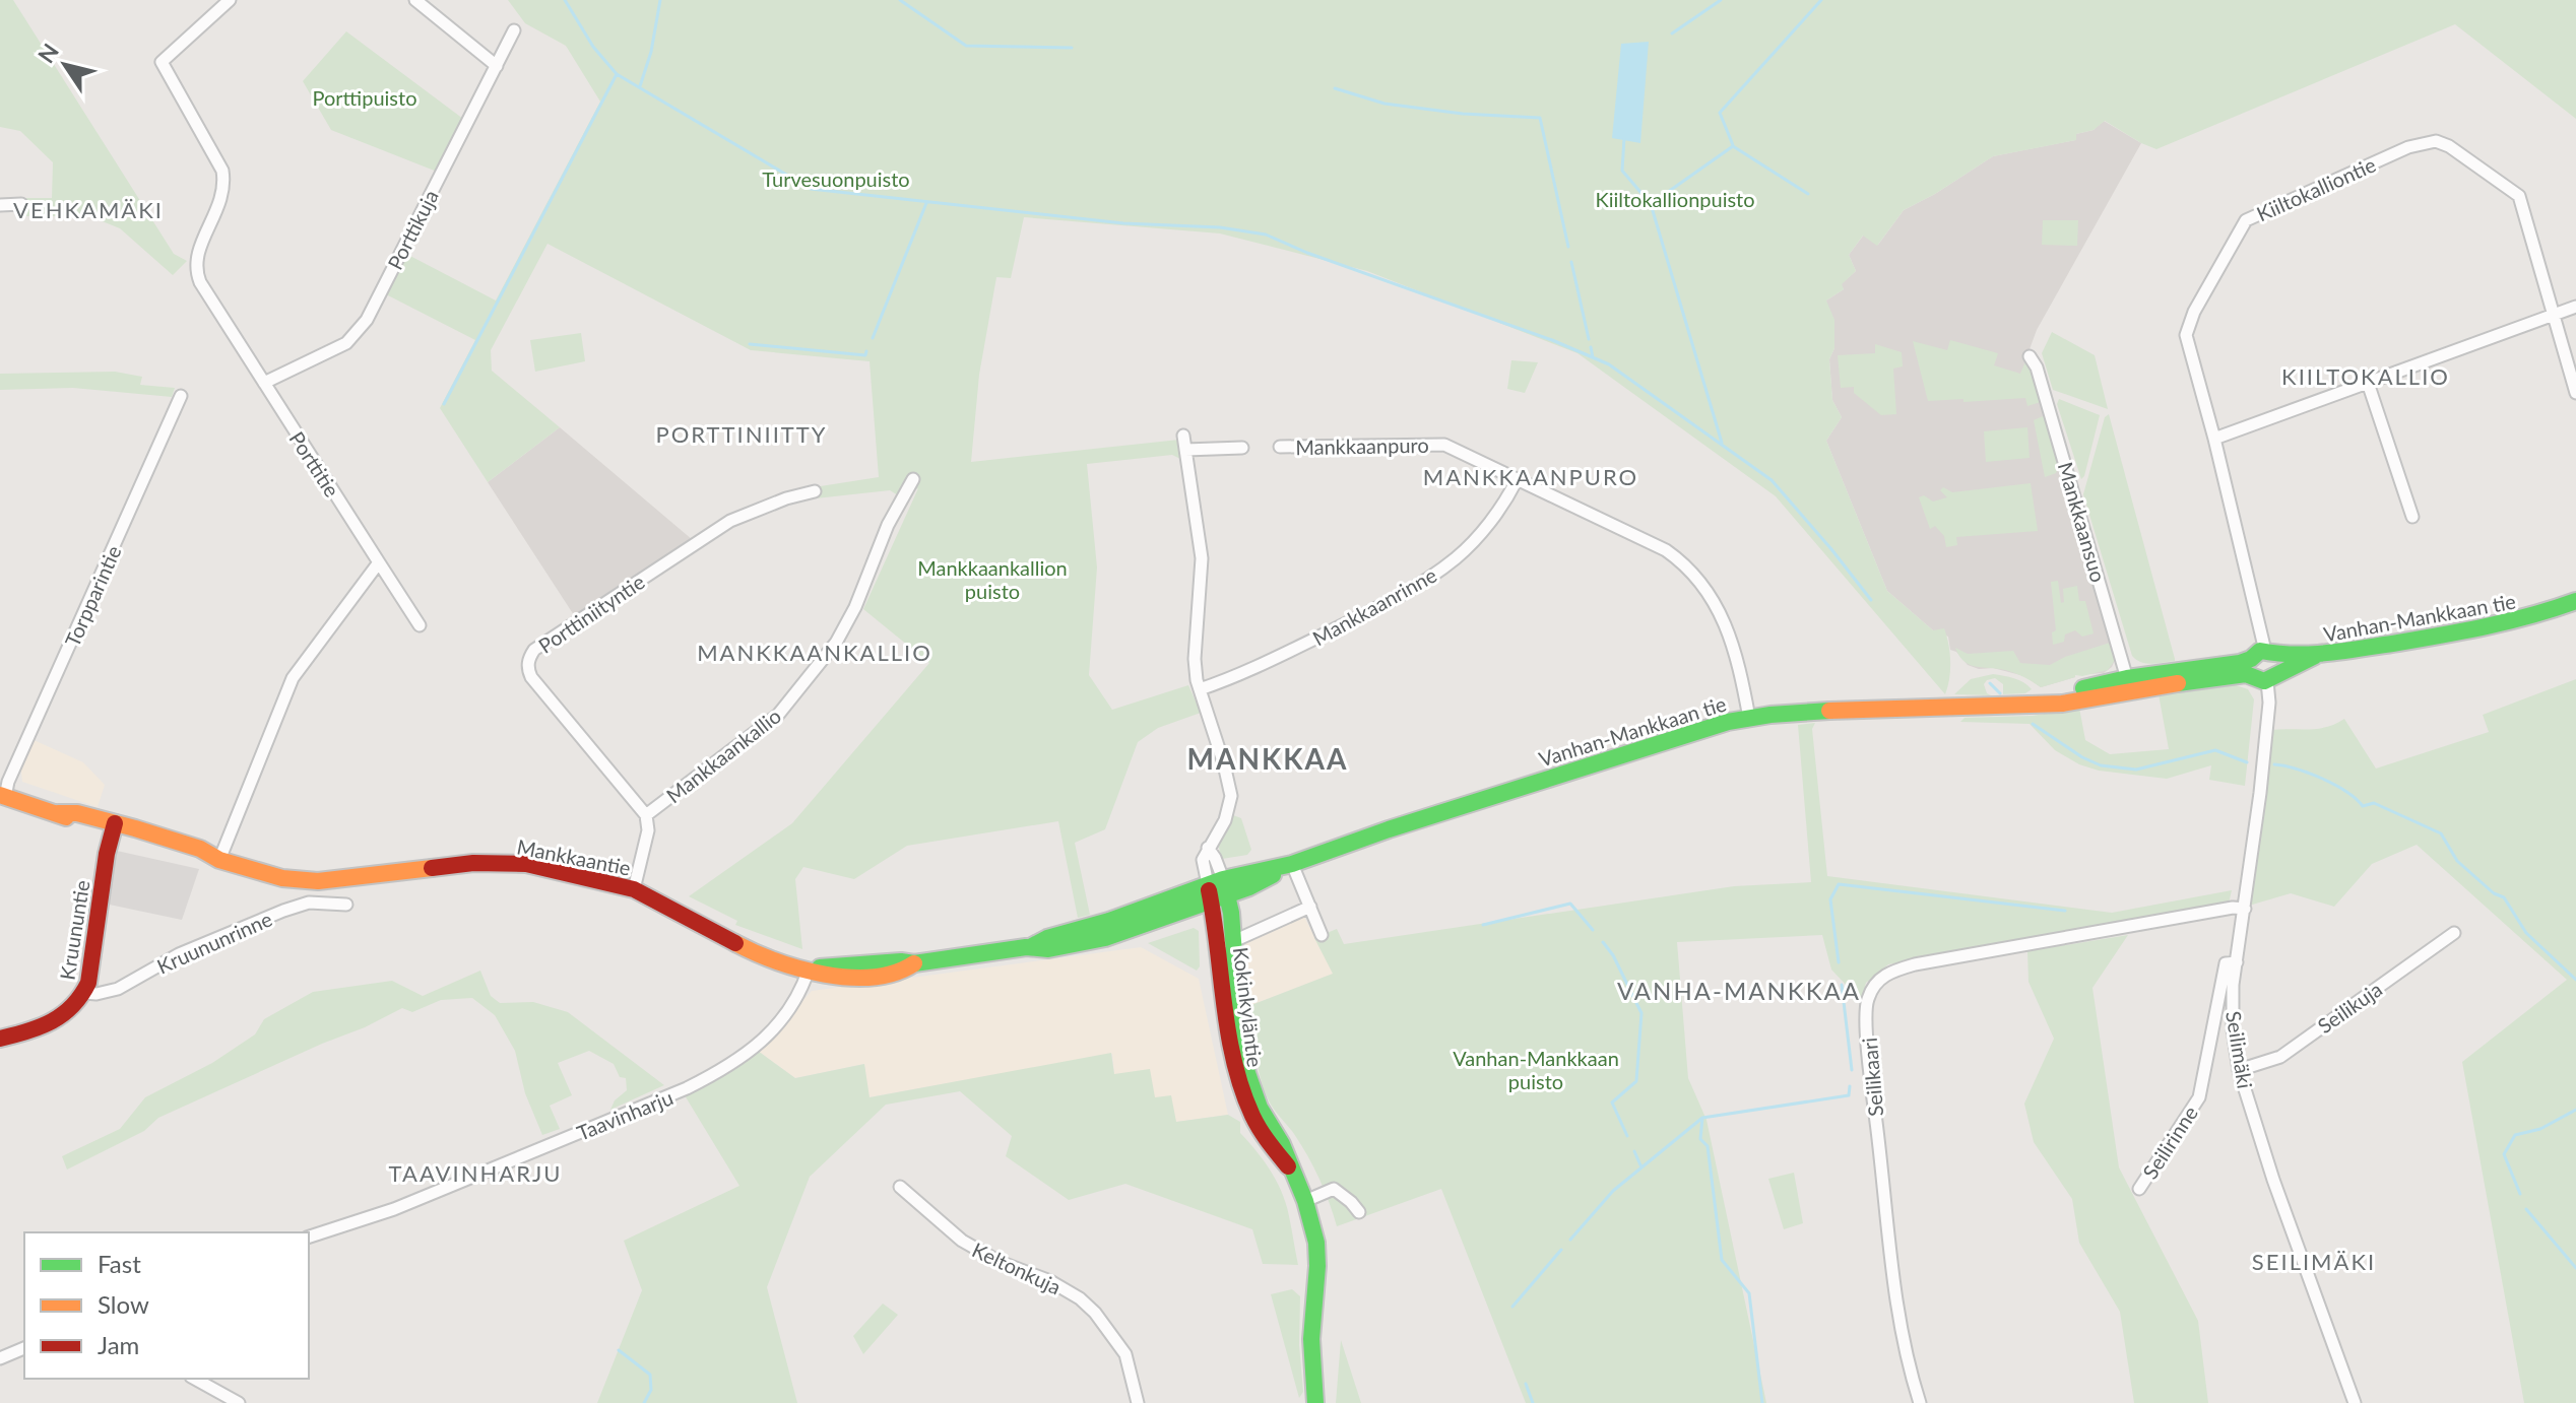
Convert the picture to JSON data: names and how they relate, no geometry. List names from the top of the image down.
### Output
{
  "streets": {
    "main road": [
      "Vanhan-Mankkaan tie",
      "Mankkaantie",
      "Kruununtie",
      "Kokinkyläntie"
    ],
    "street": [
      "Kiiltokalliontie",
      "Porttikuja",
      "Mankkaanpuro",
      "Porttitie",
      "Mankkaansuo",
      "Torpparintie",
      "Mankkaanrinne",
      "Porttiniityntie",
      "Mankkaankallio",
      "Kruununrinne",
      "Seilikuja",
      "Seilimäki",
      "Seilikaari",
      "Taavinharju",
      "Seilirinne",
      "Keltonkuja"
    ]
  },
  "crossings": [
    ["Kiiltokalliontie", "Vanhan-Mankkaan tie"],
    ["Kiiltokalliontie", "Seilimäki"],
    ["Porttikuja", "Porttitie"],
    ["Mankkaanpuro", "Mankkaanrinne"],
    ["Mankkaanpuro", "Vanhan-Mankkaan tie"],
    ["Mankkaansuo", "Vanhan-Mankkaan tie"],
    ["Torpparintie", "Mankkaantie"],
    ["Porttiniityntie", "Mankkaankallio"],
    ["Vanhan-Mankkaan tie", "Mankkaantie"],
    ["Vanhan-Mankkaan tie", "Kokinkyläntie"],
    ["Vanhan-Mankkaan tie", "Seilimäki"],
    ["Mankkaantie", "Kruununtie"],
    ["Mankkaantie", "Kokinkyläntie"],
    ["Mankkaantie", "Taavinharju"],
    ["Kruununtie", "Kruununrinne"],
    ["Seilikuja", "Seilimäki"],
    ["Seilimäki", "Seilikaari"],
    ["Seilimäki", "Seilirinne"]
  ],
  "districts": [
    "VEHKAMÄKI",
    "KIILTOKALLIO",
    "PORTTINIITTY",
    "MANKKAANPURO",
    "MANKKAANKALLIO",
    "MANKKAA",
    "VANHA-MANKKAA",
    "TAAVINHARJU",
    "SEILIMÄKI"
  ],
  "parks": [
    "Porttipuisto",
    "Turvesuonpuisto",
    "Kiiltokallionpuisto",
    "Mankkaankallion puisto",
    "Vanhan-Mankkaan puisto"
  ],
  "legend": ["Fast", "Slow", "Jam"],
  "north": "top left"
}
